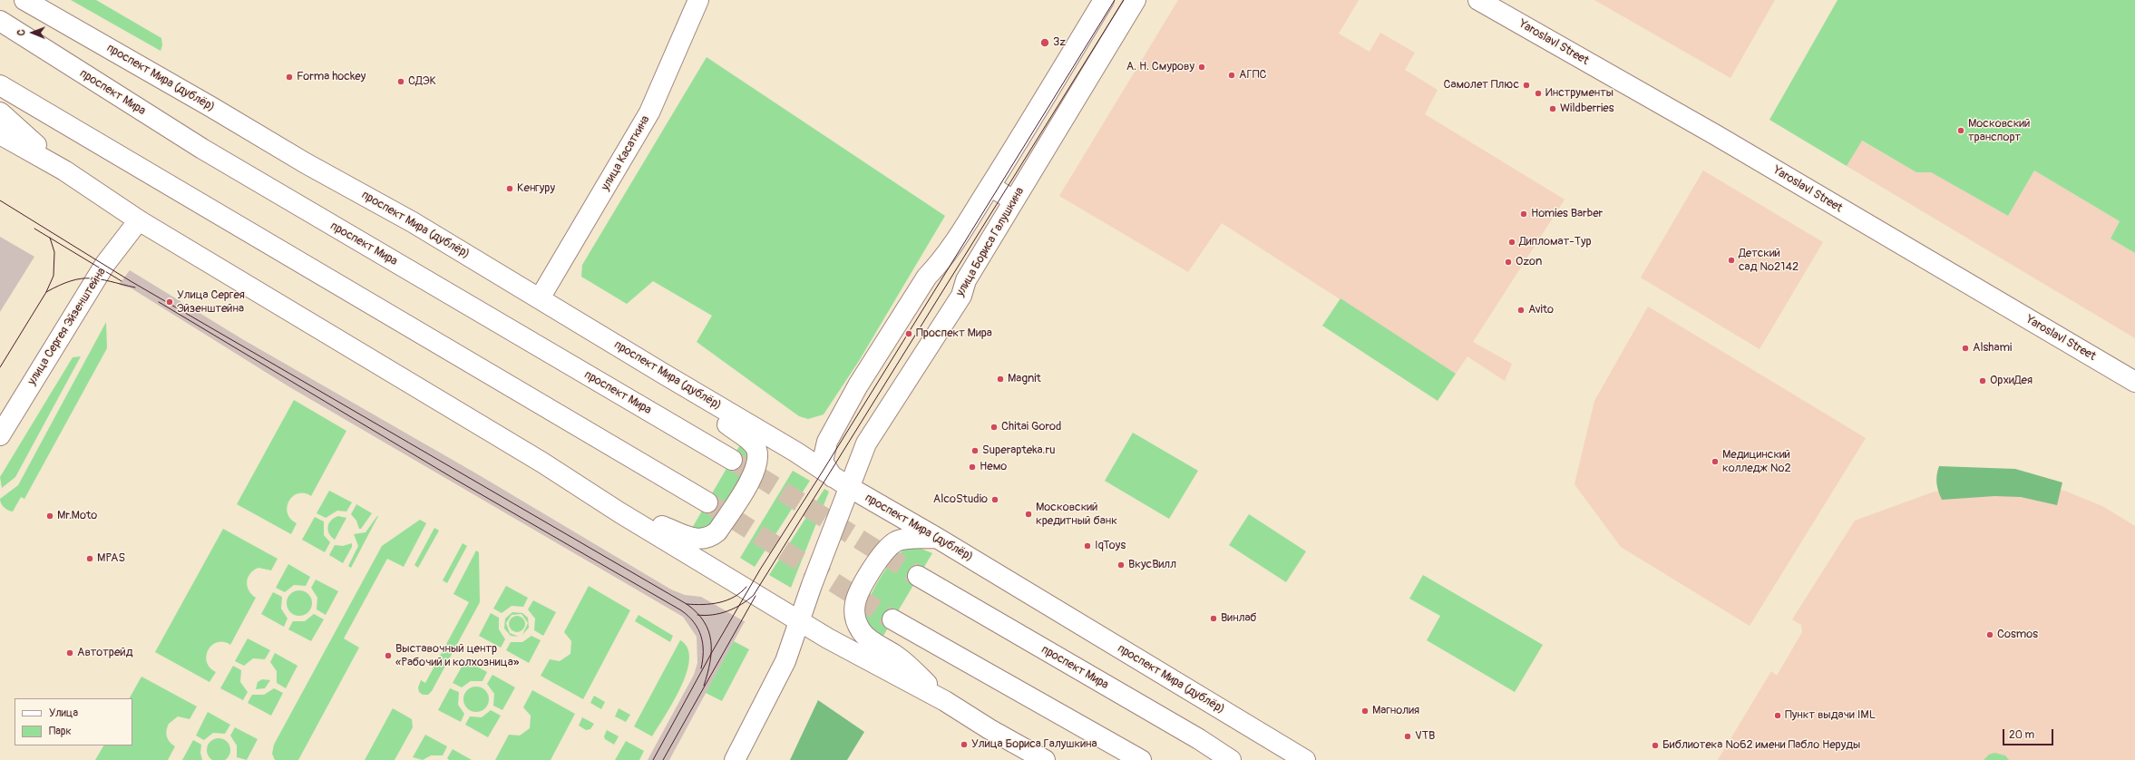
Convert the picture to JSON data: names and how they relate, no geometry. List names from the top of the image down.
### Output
{
  "streets": {
    "main road": [
      "Yaroslavl Street",
      "проспект Мира (дублёр)",
      "проспект Мира",
      "улица Касаткина",
      "улица Бориса Галушкина",
      "улица Сергея Эйзенштейна"
    ]
  },
  "crossings": [
    ["проспект Мира (дублёр)", "улица Касаткина"],
    ["проспект Мира (дублёр)", "улица Бориса Галушкина"]
  ],
  "places": [
    "3z",
    "А. Н. Смурову",
    "АГПС",
    "Forma hockey",
    "СДЭК",
    "Самолет Плюс",
    "Инструменты",
    "Wildberries",
    "Московский транспорт",
    "Кенгуру",
    "Homies Barber",
    "Дипломат-Тур",
    "Детский сад №2142",
    "Ozon",
    "Улица Сергея Эйзенштейна",
    "Avito",
    "Проспект Мира",
    "Alshami",
    "Magnit",
    "ОрхиДея",
    "Chitai Gorod",
    "Superapteka.ru",
    "Медицинский колледж №2",
    "Немо",
    "AlcoStudio",
    "Московский кредитный банк",
    "Mr.Moto",
    "IqToys",
    "MPAS",
    "ВкусВилл",
    "Винлаб",
    "Cosmos",
    "Автотрейд",
    "Выставочный центр «Рабочий и колхозница»",
    "Магнолия",
    "Пункт выдачи IML",
    "VTB",
    "Улица Бориса Галушкина",
    "Библиотека №62 имени Пабло Неруды"
  ],
  "legend": ["Улица", "Парк"],
  "scale_bar": "20 m",
  "north": "left"
}
